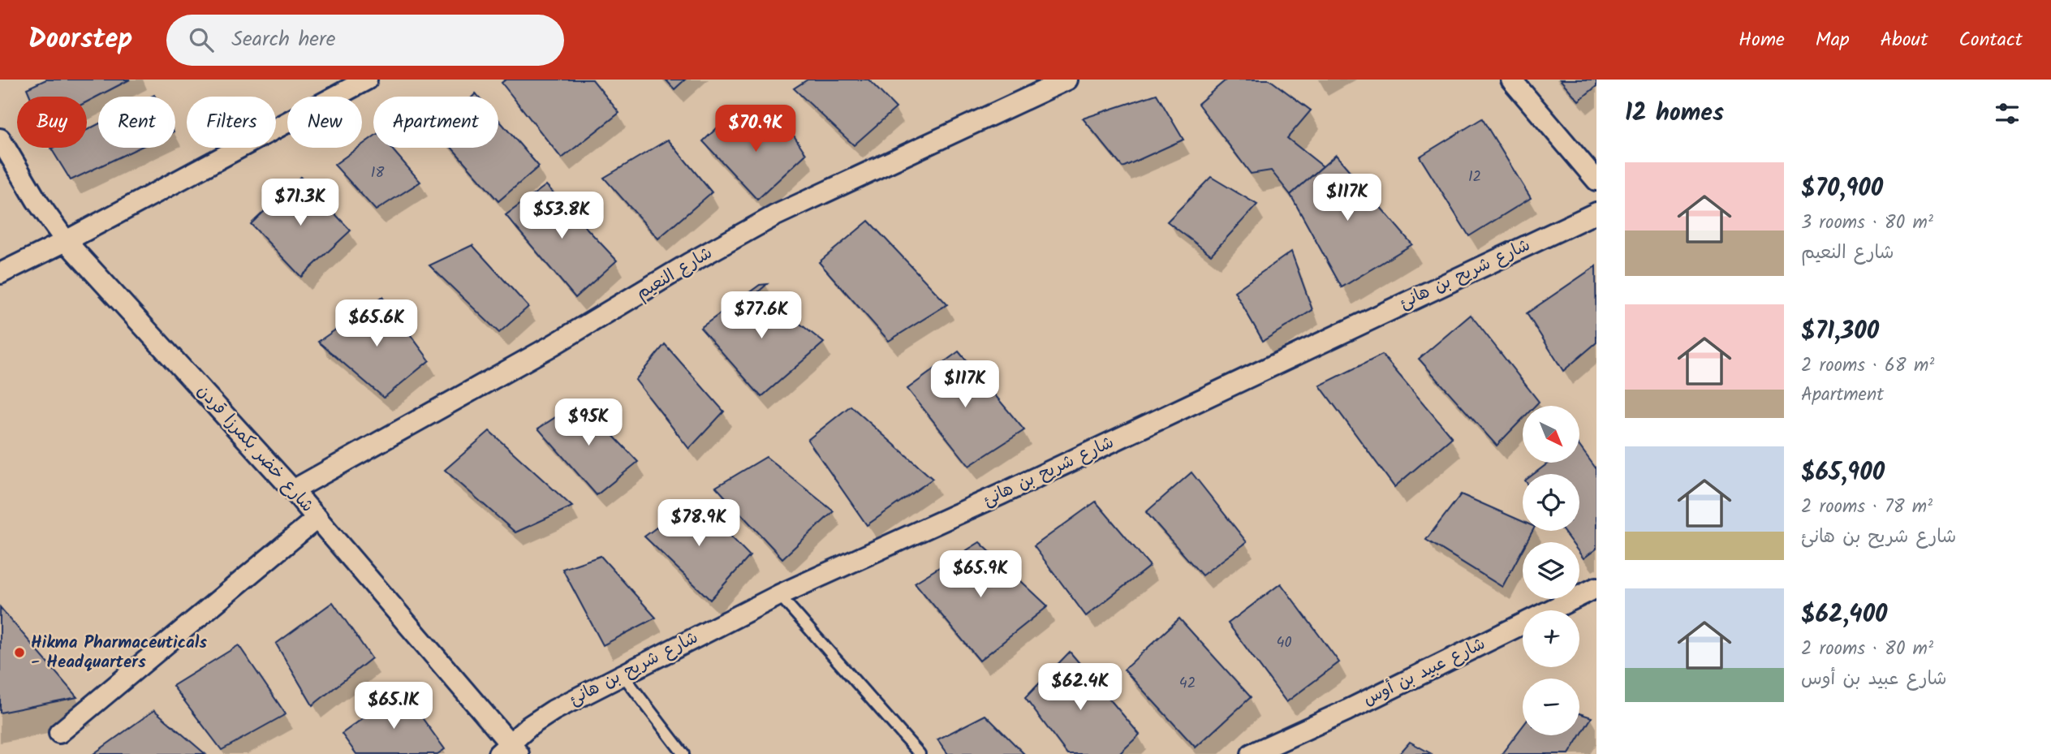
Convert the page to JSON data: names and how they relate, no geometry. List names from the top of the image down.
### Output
{
  "streets": {
    "street": [
      "شارع النعيم",
      "شارع شريح بن هانئ",
      "شارع خضر بكمرزا قردن",
      "شارع عبيد بن أوس"
    ]
  },
  "crossings": [
    ["شارع النعيم", "شارع خضر بكمرزا قردن"],
    ["شارع شريح بن هانئ", "شارع خضر بكمرزا قردن"]
  ],
  "places": ["Hikma Pharmaceuticals - Headquarters"],
  "house_numbers": [
    "18",
    "12",
    "40",
    "42"
  ],
  "north": "bottom right",
  "page": {
    "header": "Doorstep",
    "search": "Search here",
    "nav": [
      "Home",
      "Map",
      "About",
      "Contact"
    ],
    "heading": "12 homes",
    "chip": [
      "Buy",
      "Rent",
      "Filters",
      "New",
      "Apartment"
    ],
    "price": [
      "$70.9K",
      "$117K",
      "$71.3K",
      "$53.8K",
      "$77.6K",
      "$65.6K",
      "$117K",
      "$95K",
      "$78.9K",
      "$65.9K",
      "$62.4K",
      "$65.1K"
    ],
    "list": [
      {
        "name": "$70,900",
        "note": "3 rooms · 80 m² · شارع النعيم"
      },
      {
        "name": "$71,300",
        "note": "2 rooms · 68 m² · Apartment"
      },
      {
        "name": "$65,900",
        "note": "2 rooms · 78 m² · شارع شريح بن هانئ"
      },
      {
        "name": "$62,400",
        "note": "2 rooms · 80 m² · شارع عبيد بن أوس"
      }
    ],
    "map_buttons": ["+", "−"]
  }
}
